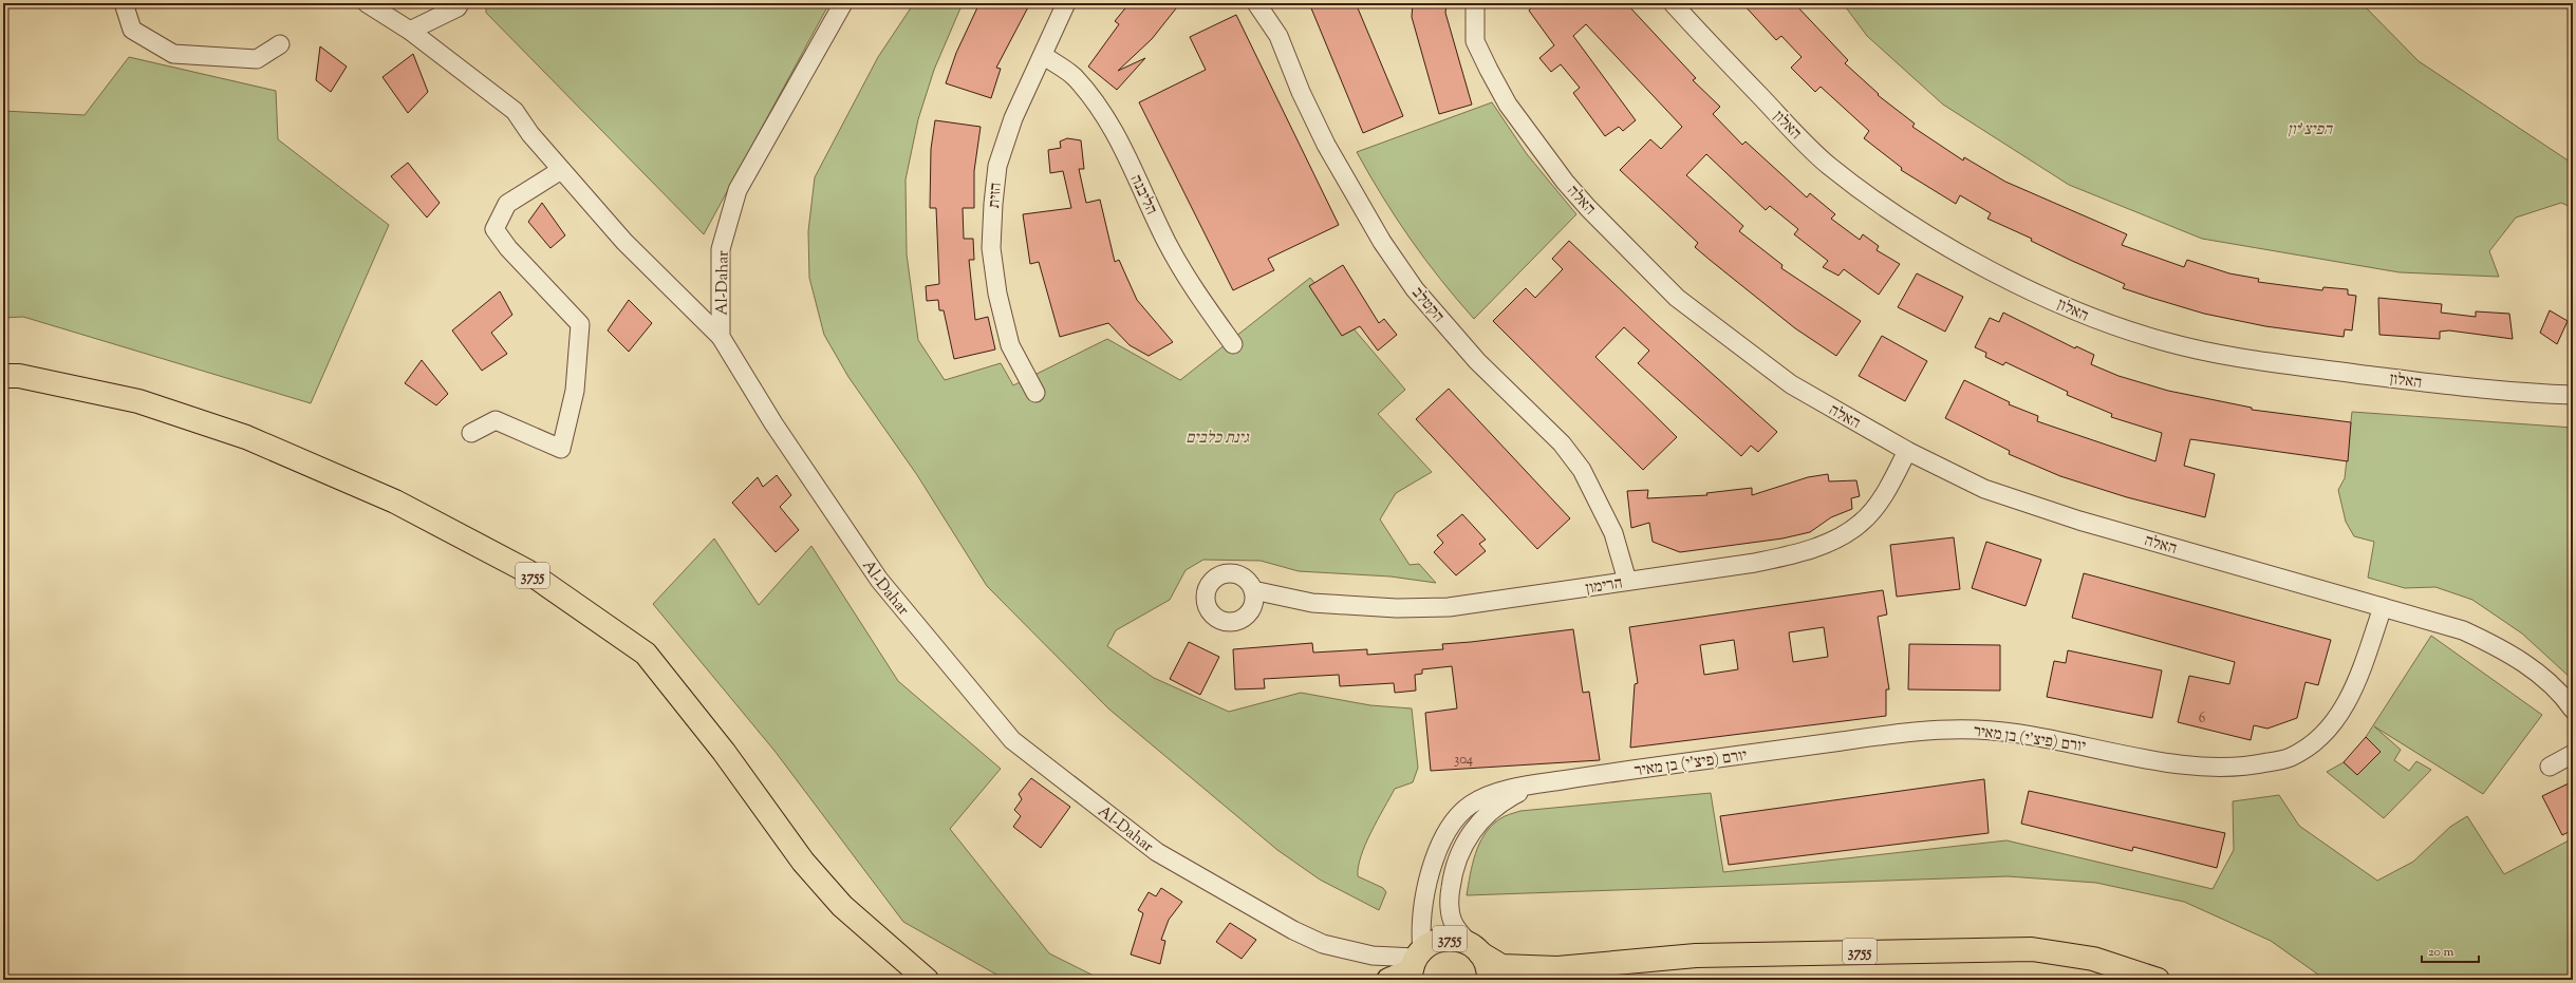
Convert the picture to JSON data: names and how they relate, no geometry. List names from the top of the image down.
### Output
{
  "streets": {
    "main road": ["3755"],
    "street": [
      "האלון",
      "הליבנה",
      "הזית",
      "האלה",
      "Al-Dahar",
      "הקטלב",
      "הרימון",
      "יורם (פיצ'י) בן מאיר"
    ]
  },
  "crossings": [
    ["הליבנה", "הזית"],
    ["האלה", "הרימון"],
    ["האלה", "יורם (פיצ'י) בן מאיר"],
    ["Al-Dahar", "3755"],
    ["Al-Dahar", "יורם (פיצ'י) בן מאיר"],
    ["הקטלב", "הרימון"],
    ["3755", "יורם (פיצ'י) בן מאיר"]
  ],
  "parks": ["הפיצ'יון", "גינת כלבים"],
  "house_numbers": ["6", "304"],
  "scale_bar": "20 m"
}
